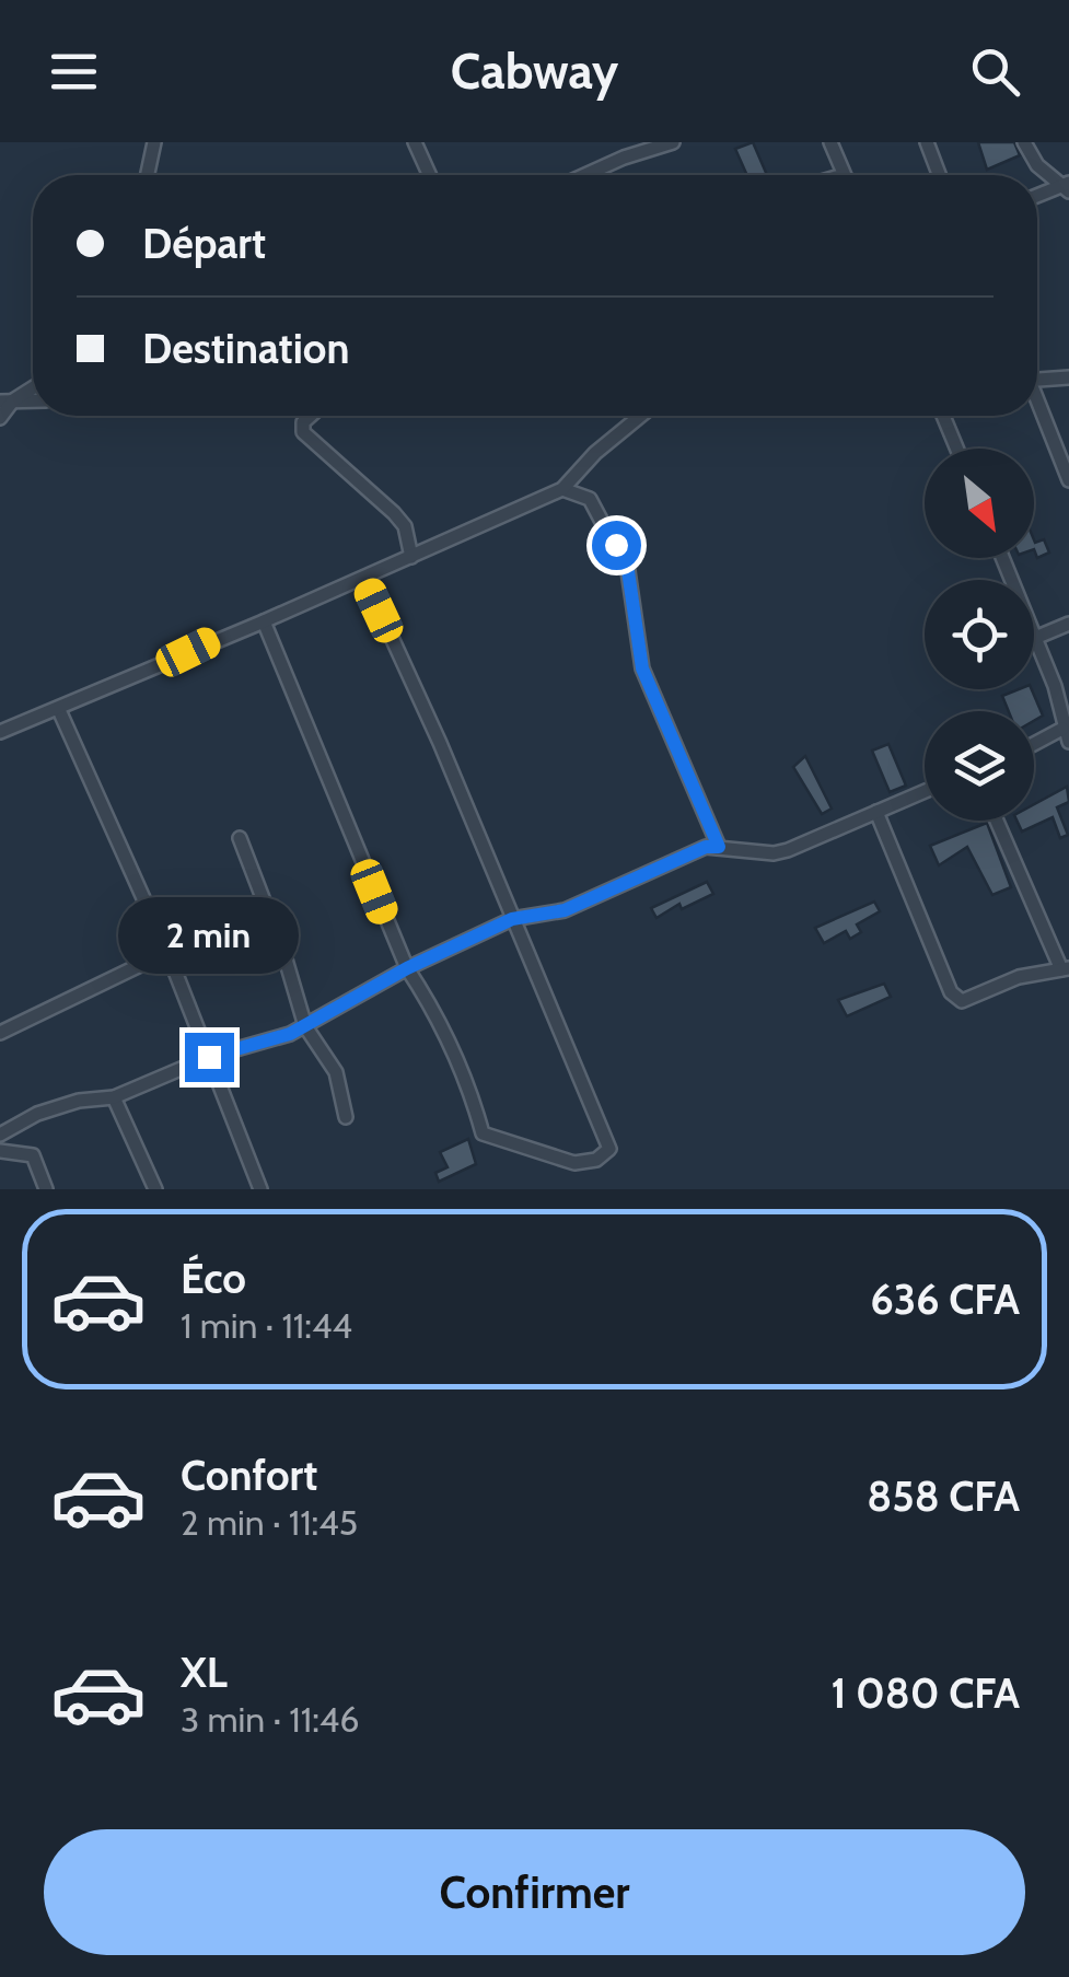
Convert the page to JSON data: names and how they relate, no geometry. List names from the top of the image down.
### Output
{
  "north": "bottom right",
  "page": {
    "header": "Cabway",
    "banner": ["Départ", "Destination"],
    "bubble": "2 min",
    "list": [
      {
        "name": "Éco",
        "note": "1 min · 11:44",
        "value": "636 CFA"
      },
      {
        "name": "Confort",
        "note": "2 min · 11:45",
        "value": "858 CFA"
      },
      {
        "name": "XL",
        "note": "3 min · 11:46",
        "value": "1 080 CFA"
      }
    ],
    "buttons": "Confirmer"
  }
}
